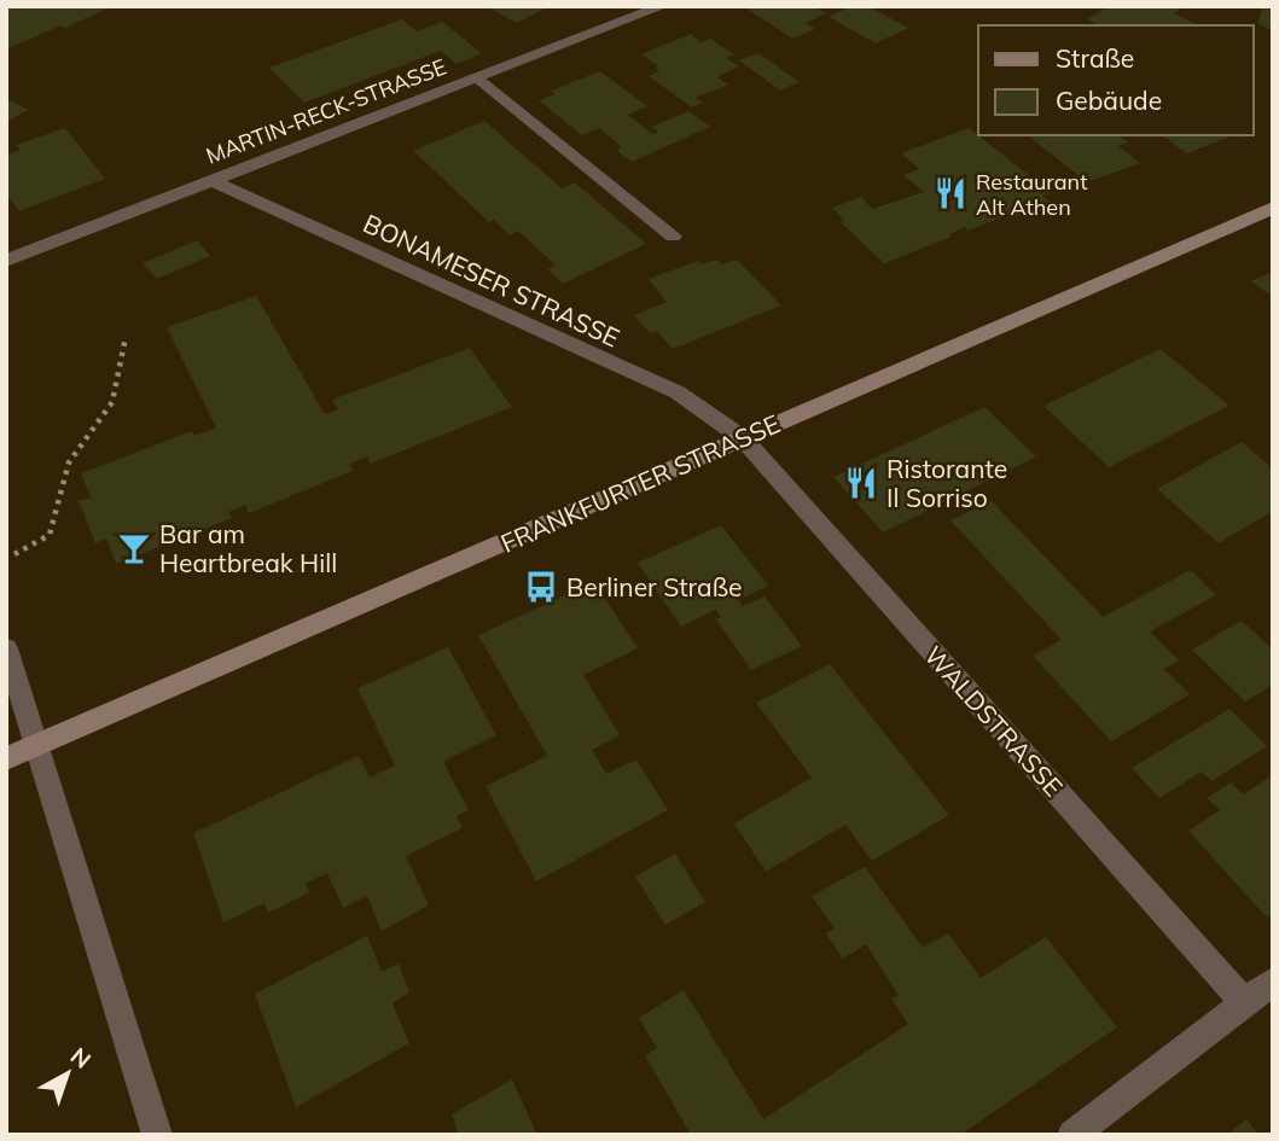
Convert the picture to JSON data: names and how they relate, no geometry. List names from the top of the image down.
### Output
{
  "streets": {
    "main road": ["FRANKFURTER STRASSE"],
    "street": ["MARTIN-RECK-STRASSE", "BONAMESER STRASSE", "WALDSTRASSE"]
  },
  "crossings": [
    ["MARTIN-RECK-STRASSE", "BONAMESER STRASSE"],
    ["BONAMESER STRASSE", "FRANKFURTER STRASSE"],
    ["BONAMESER STRASSE", "WALDSTRASSE"],
    ["FRANKFURTER STRASSE", "WALDSTRASSE"]
  ],
  "places": {
    "restaurant": ["Restaurant Alt Athen", "Ristorante Il Sorriso"],
    "bar": ["Bar am Heartbreak Hill"],
    "bus stop": ["Berliner Straße"]
  },
  "legend": ["Straße", "Gebäude"],
  "north": "top right"
}
